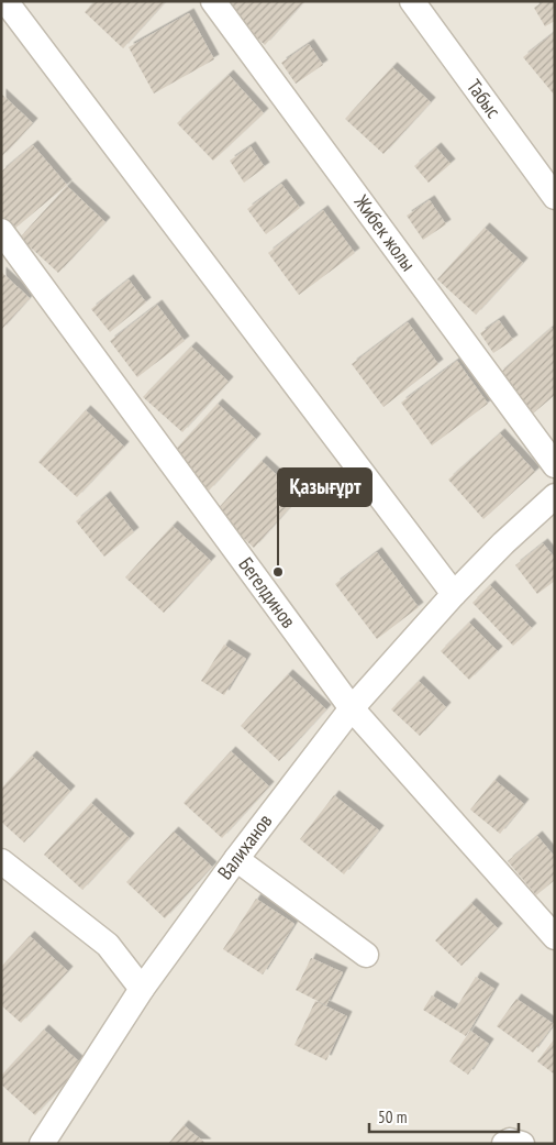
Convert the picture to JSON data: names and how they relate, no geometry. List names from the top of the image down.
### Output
{
  "streets": {
    "street": [
      "Табыс",
      "Жибек жолы",
      "Бегелдинов",
      "Валиханов"
    ]
  },
  "crossings": [
    ["Бегелдинов", "Валиханов"]
  ],
  "places": ["Қазығұрт"],
  "scale_bar": "50 m"
}
